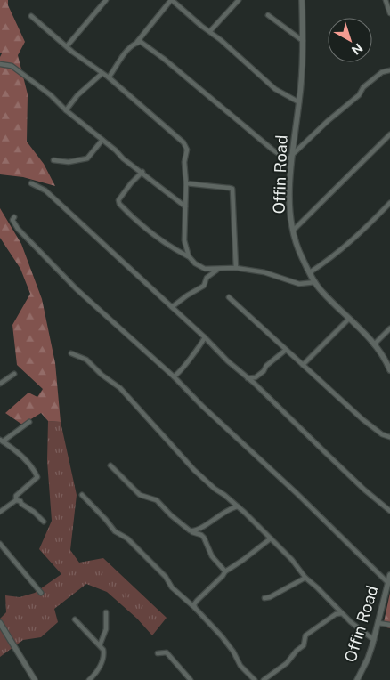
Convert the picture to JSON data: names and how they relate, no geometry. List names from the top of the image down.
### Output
{
  "streets": {
    "street": ["Offin Road"]
  },
  "north": "bottom right"
}
